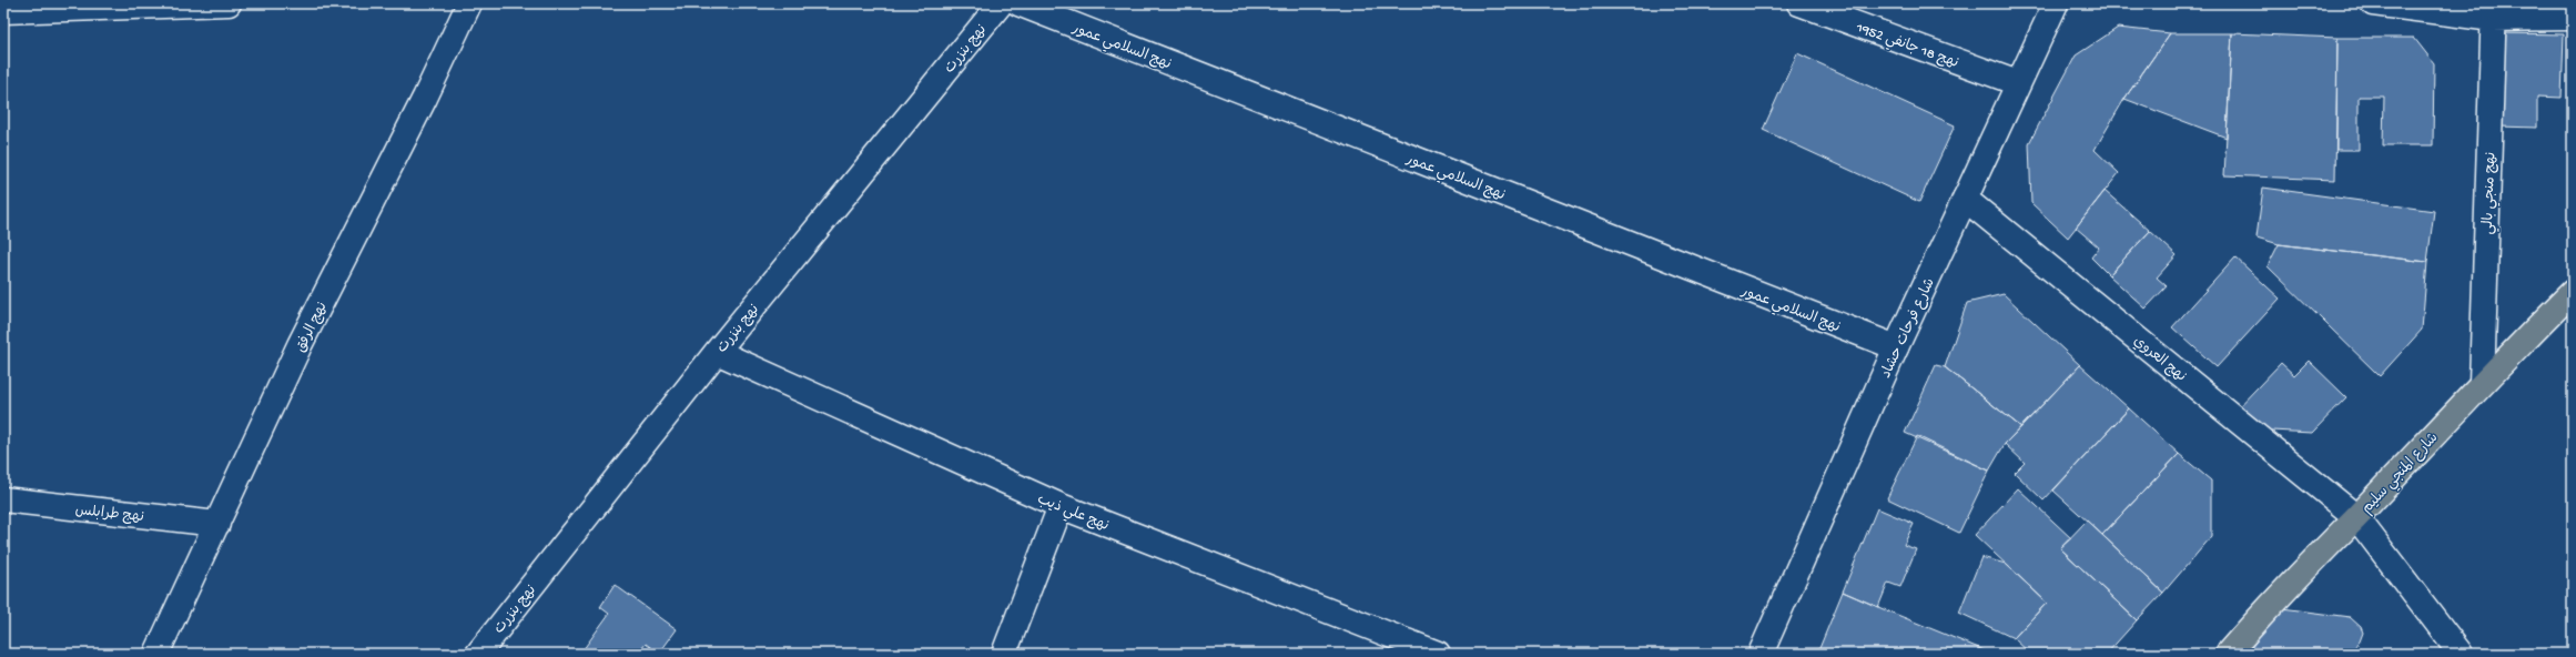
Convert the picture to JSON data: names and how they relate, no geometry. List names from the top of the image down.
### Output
{
  "streets": {
    "main road": ["شارع المنجي سليم"],
    "street": [
      "نهج 18 جانفي 1952",
      "نهج السلامي عمور",
      "نهج بنزرت",
      "نهج منجي بالي",
      "نهج الرفق",
      "شارع فرحات حشاد",
      "نهج العروي",
      "نهج علي ذيب",
      "نهج طرابلس"
    ]
  },
  "crossings": [
    ["نهج 18 جانفي 1952", "شارع فرحات حشاد"],
    ["نهج السلامي عمور", "شارع فرحات حشاد"],
    ["نهج بنزرت", "نهج علي ذيب"],
    ["نهج منجي بالي", "شارع المنجي سليم"],
    ["نهج الرفق", "نهج طرابلس"],
    ["شارع فرحات حشاد", "نهج العروي"],
    ["نهج العروي", "شارع المنجي سليم"]
  ]
}
